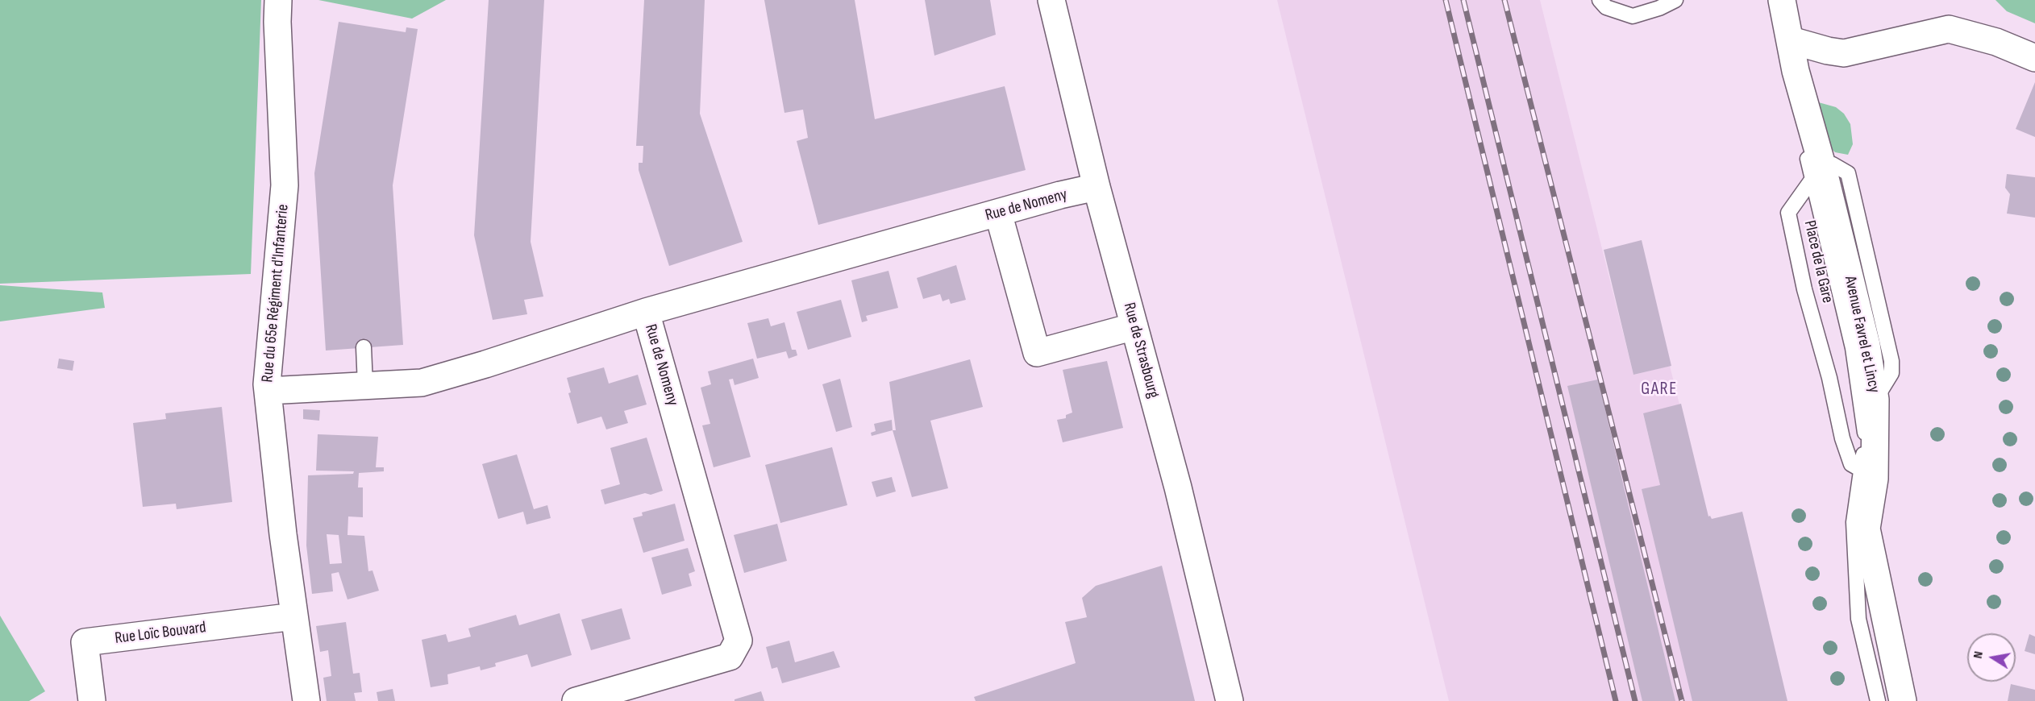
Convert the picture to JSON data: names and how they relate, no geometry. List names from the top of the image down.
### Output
{
  "streets": {
    "street": [
      "Rue de Nomeny",
      "Rue du 65e Régiment d'Infanterie",
      "Avenue Favrel et Lincy",
      "Rue de Strasbourg",
      "Rue Loïc Bouvard"
    ],
    "lane": ["Place de la Gare"]
  },
  "crossings": [
    ["Rue de Nomeny", "Rue de Strasbourg"],
    ["Place de la Gare", "Avenue Favrel et Lincy"],
    ["Rue du 65e Régiment d'Infanterie", "Rue Loïc Bouvard"]
  ],
  "districts": ["GARE"],
  "north": "left"
}
